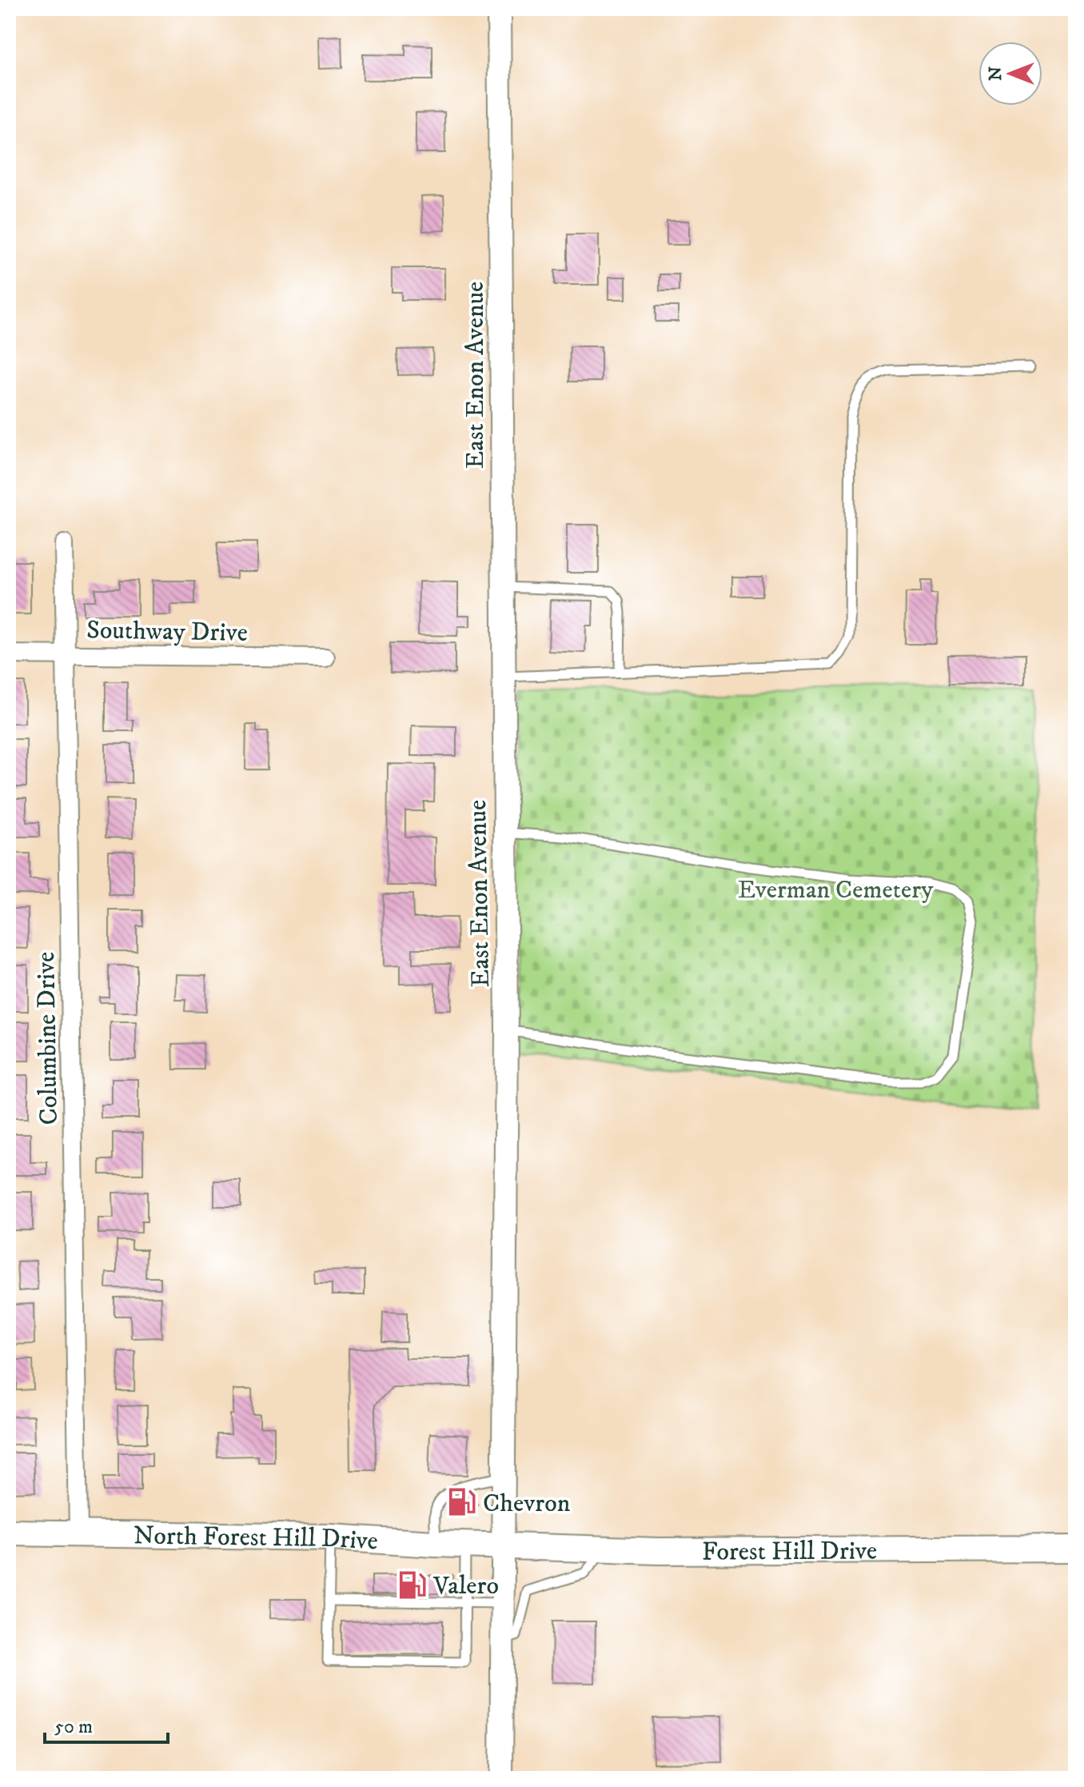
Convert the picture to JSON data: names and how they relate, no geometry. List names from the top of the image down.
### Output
{
  "streets": {
    "main road": ["North Forest Hill Drive", "Forest Hill Drive"],
    "street": ["East Enon Avenue", "Southway Drive", "Columbine Drive"]
  },
  "crossings": [
    ["East Enon Avenue", "North Forest Hill Drive"],
    ["East Enon Avenue", "Forest Hill Drive"],
    ["Southway Drive", "Columbine Drive"],
    ["Columbine Drive", "North Forest Hill Drive"],
    ["North Forest Hill Drive", "Forest Hill Drive"]
  ],
  "parks": ["Everman Cemetery"],
  "places": {
    "fuel station": ["Chevron", "Valero"]
  },
  "scale_bar": "50 m",
  "north": "left"
}
